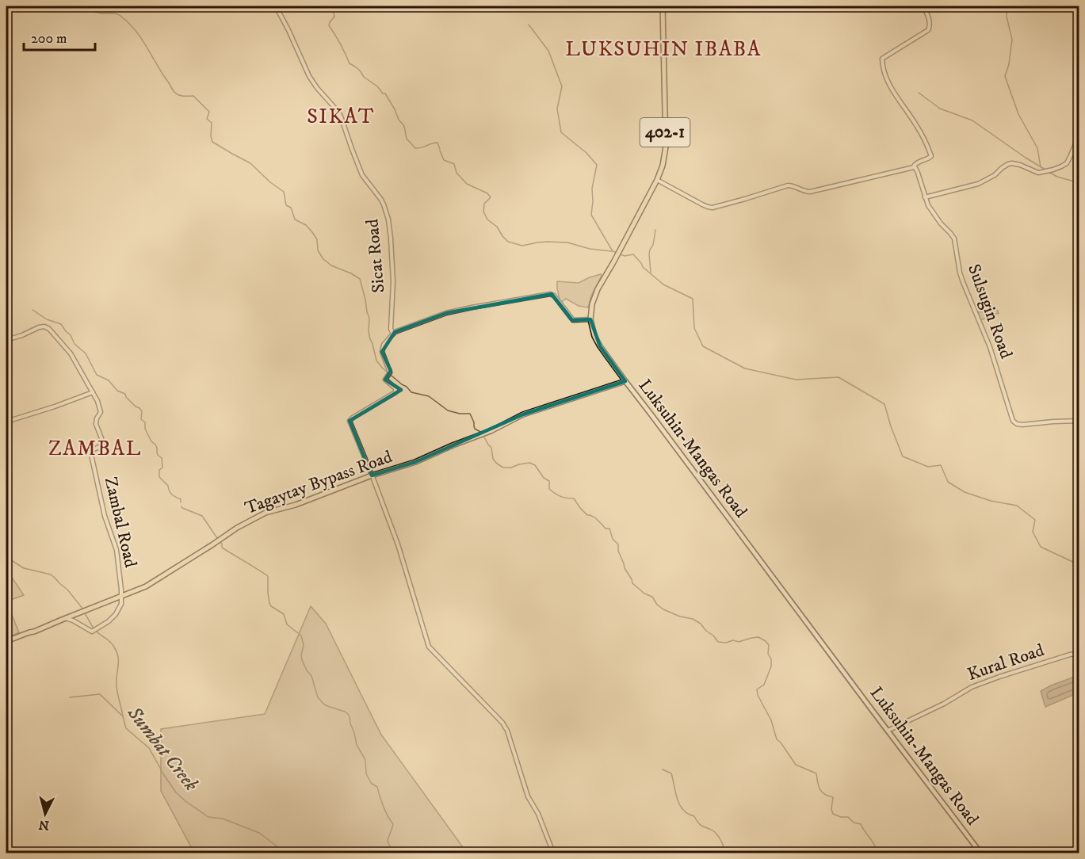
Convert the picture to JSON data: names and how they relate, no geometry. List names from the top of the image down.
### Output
{
  "streets": {
    "main road": ["402-1", "Luksuhin-Mangas Road", "Tagaytay Bypass Road"],
    "street": [
      "Sicat Road",
      "Sulsugin Road",
      "Zambal Road",
      "Kural Road"
    ]
  },
  "crossings": [
    ["Luksuhin-Mangas Road", "Tagaytay Bypass Road"],
    ["Luksuhin-Mangas Road", "Kural Road"],
    ["Tagaytay Bypass Road", "Zambal Road"]
  ],
  "districts": ["LUKSUHIN IBABA", "SIKAT", "ZAMBAL"],
  "water": ["Sumbat Creek"],
  "scale_bar": "200 m",
  "north": "bottom"
}
